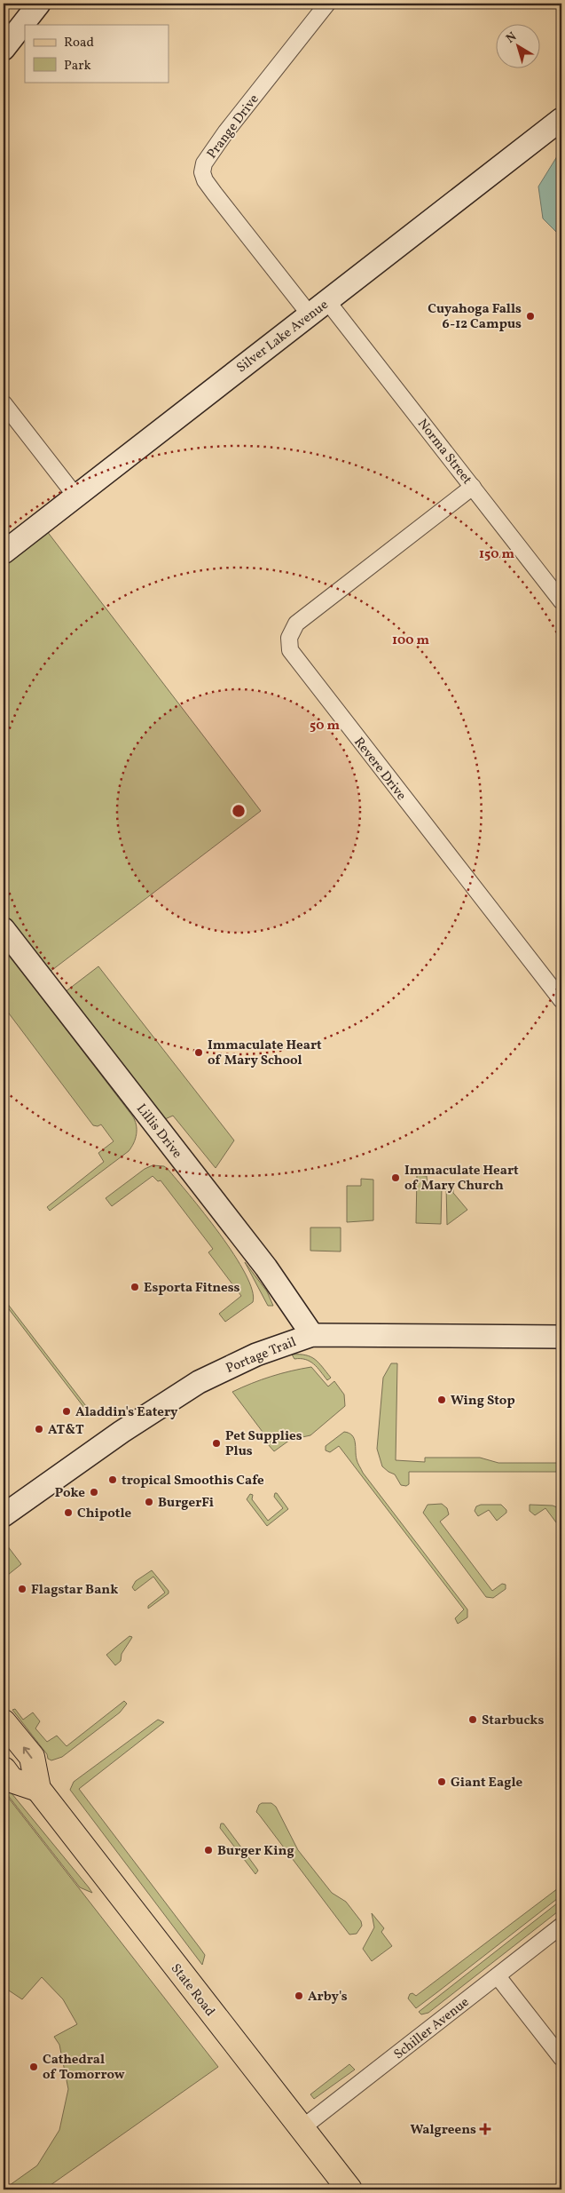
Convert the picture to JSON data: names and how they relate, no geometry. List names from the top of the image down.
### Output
{
  "streets": {
    "main road": ["State Road"],
    "street": [
      "Prange Drive",
      "Silver Lake Avenue",
      "Norma Street",
      "Revere Drive",
      "Lillis Drive",
      "Portage Trail",
      "Schiller Avenue"
    ]
  },
  "crossings": [
    ["Prange Drive", "Silver Lake Avenue"],
    ["Silver Lake Avenue", "Norma Street"],
    ["Norma Street", "Revere Drive"],
    ["Lillis Drive", "Portage Trail"],
    ["State Road", "Schiller Avenue"]
  ],
  "places": {
    "other": [
      "Cuyahoga Falls 6-12 Campus",
      "Immaculate Heart of Mary School",
      "Immaculate Heart of Mary Church",
      "Esporta Fitness",
      "Wing Stop",
      "Aladdin's Eatery",
      "AT&T",
      "Pet Supplies Plus",
      "tropical Smoothis Cafe",
      "Poke",
      "BurgerFi",
      "Chipotle",
      "Flagstar Bank",
      "Starbucks",
      "Giant Eagle",
      "Burger King",
      "Arby's",
      "Cathedral of Tomorrow"
    ],
    "health": ["Walgreens"]
  },
  "legend": ["Road", "Park"],
  "north": "top left",
  "rings": ["150 m", "100 m", "50 m"]
}
